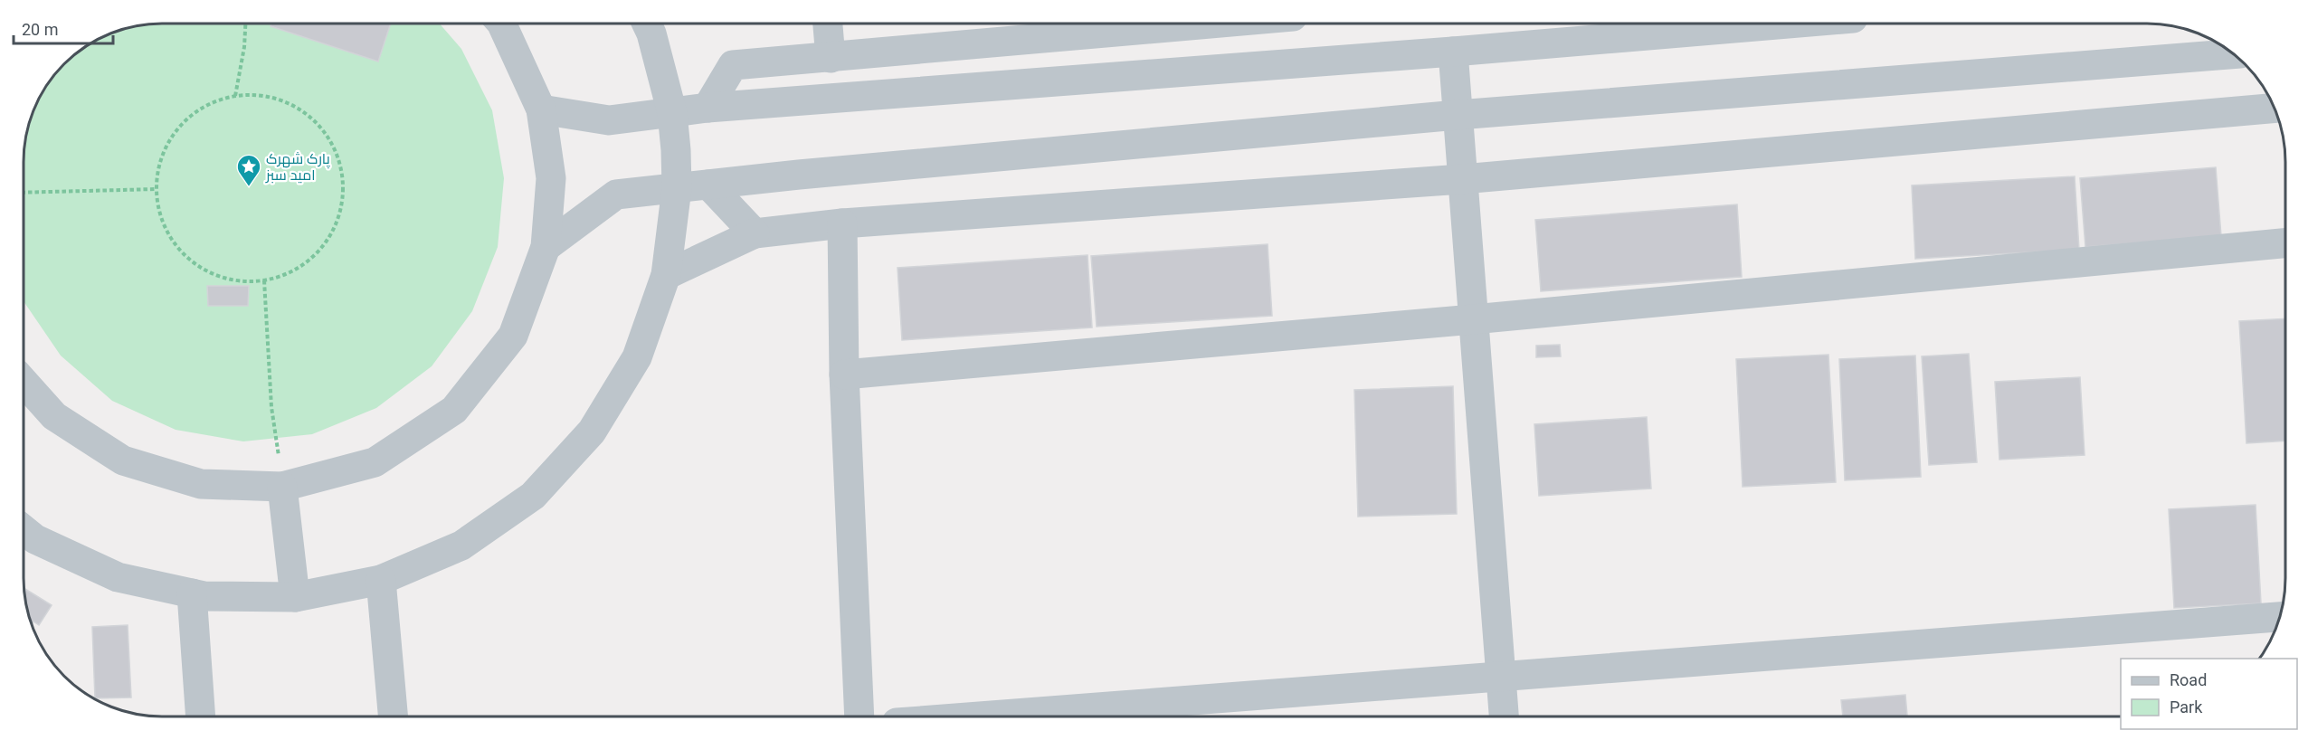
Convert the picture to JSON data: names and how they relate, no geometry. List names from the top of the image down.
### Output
{
  "places": {
    "place": ["پارک شهرک امید سبز"]
  },
  "legend": ["Road", "Park"],
  "scale_bar": "20 m"
}
